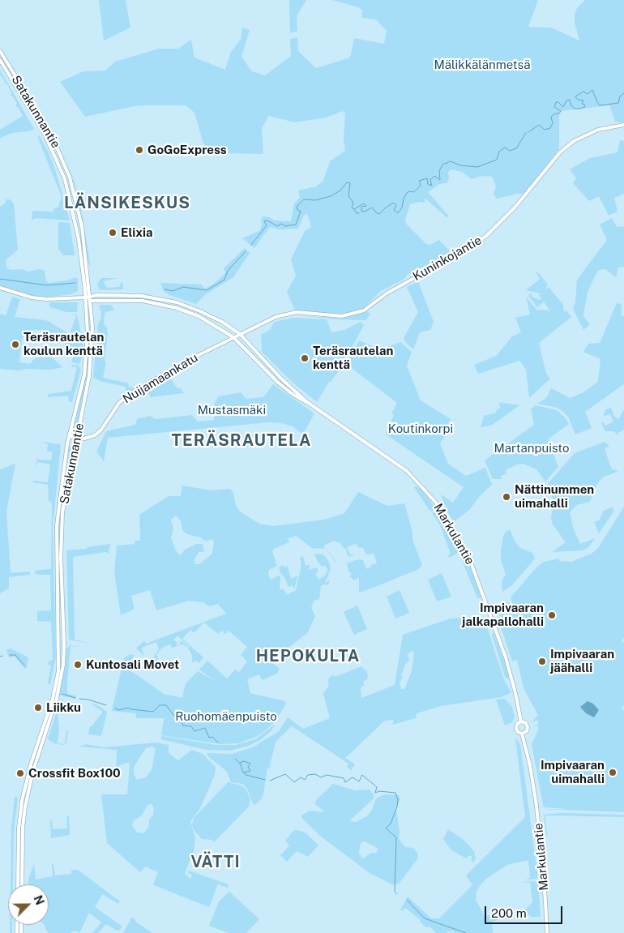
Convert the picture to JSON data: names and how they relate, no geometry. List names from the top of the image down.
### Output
{
  "streets": {
    "main road": [
      "Satakunnantie",
      "Kuninkojantie",
      "Nuijamaankatu",
      "Markulantie"
    ]
  },
  "crossings": [
    ["Satakunnantie", "Nuijamaankatu"],
    ["Satakunnantie", "Markulantie"],
    ["Kuninkojantie", "Nuijamaankatu"],
    ["Kuninkojantie", "Markulantie"],
    ["Nuijamaankatu", "Markulantie"]
  ],
  "districts": [
    "LÄNSIKESKUS",
    "TERÄSRAUTELA",
    "HEPOKULTA",
    "VÄTTI"
  ],
  "parks": [
    "Mälikkälänmetsä",
    "Mustasmäki",
    "Koutinkorpi",
    "Martanpuisto",
    "Ruohomäenpuisto"
  ],
  "places": [
    "GoGoExpress",
    "Elixia",
    "Teräsrautelan koulun kenttä",
    "Teräsrautelan kenttä",
    "Nättinummen uimahalli",
    "Impivaaran jalkapallohalli",
    "Impivaaran jäähalli",
    "Kuntosali Movet",
    "Liikku",
    "Impivaaran uimahalli",
    "Crossfit Box100"
  ],
  "scale_bar": "200 m",
  "north": "top right"
}
